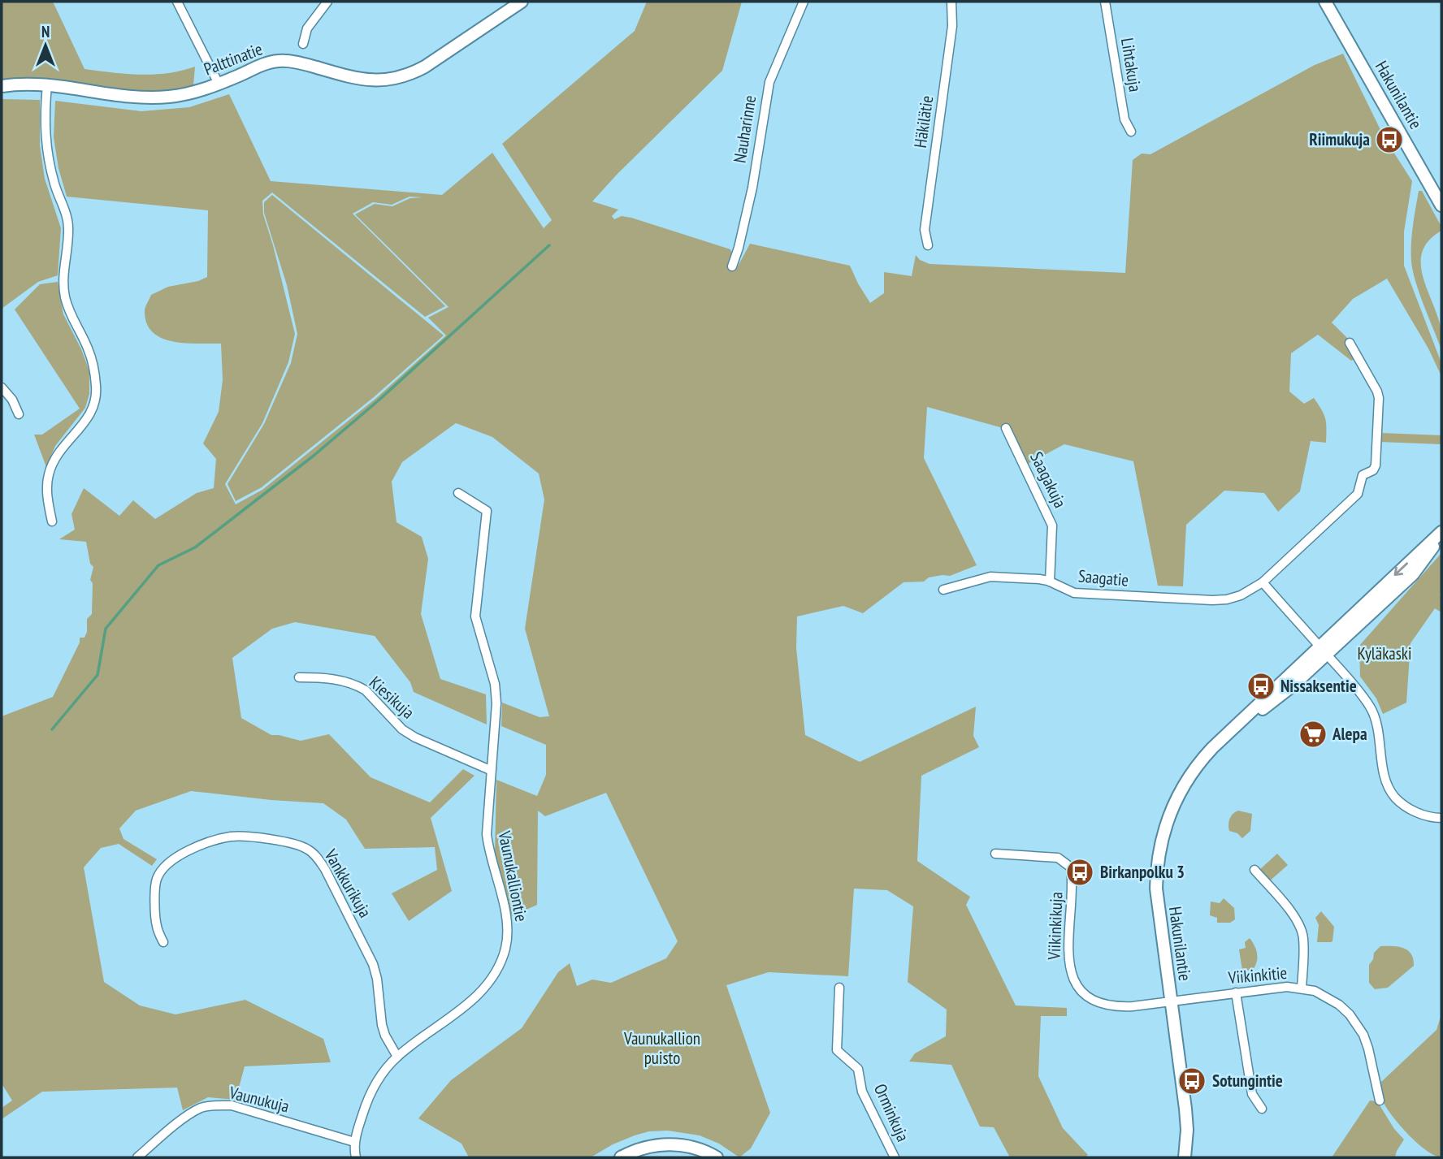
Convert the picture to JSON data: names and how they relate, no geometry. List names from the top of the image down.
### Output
{
  "streets": {
    "street": [
      "Palttinatie",
      "Lihtakuja",
      "Hakunilantie",
      "Häkilätie",
      "Nauharinne",
      "Saagakuja",
      "Saagatie",
      "Kiesikuja",
      "Vaunukalliontie",
      "Vankkurikuja",
      "Viikinkikuja",
      "Viikinkitie",
      "Vaunukuja",
      "Orminkuja"
    ]
  },
  "crossings": [
    ["Hakunilantie", "Viikinkikuja"],
    ["Hakunilantie", "Viikinkitie"],
    ["Saagakuja", "Saagatie"],
    ["Kiesikuja", "Vaunukalliontie"],
    ["Vaunukalliontie", "Vankkurikuja"],
    ["Vaunukalliontie", "Vaunukuja"],
    ["Viikinkikuja", "Viikinkitie"]
  ],
  "parks": ["Kyläkaski", "Vaunukallion puisto"],
  "places": {
    "bus stop": [
      "Riimukuja",
      "Nissaksentie",
      "Birkanpolku 3",
      "Sotungintie"
    ],
    "supermarket": ["Alepa"]
  },
  "north": "top"
}
